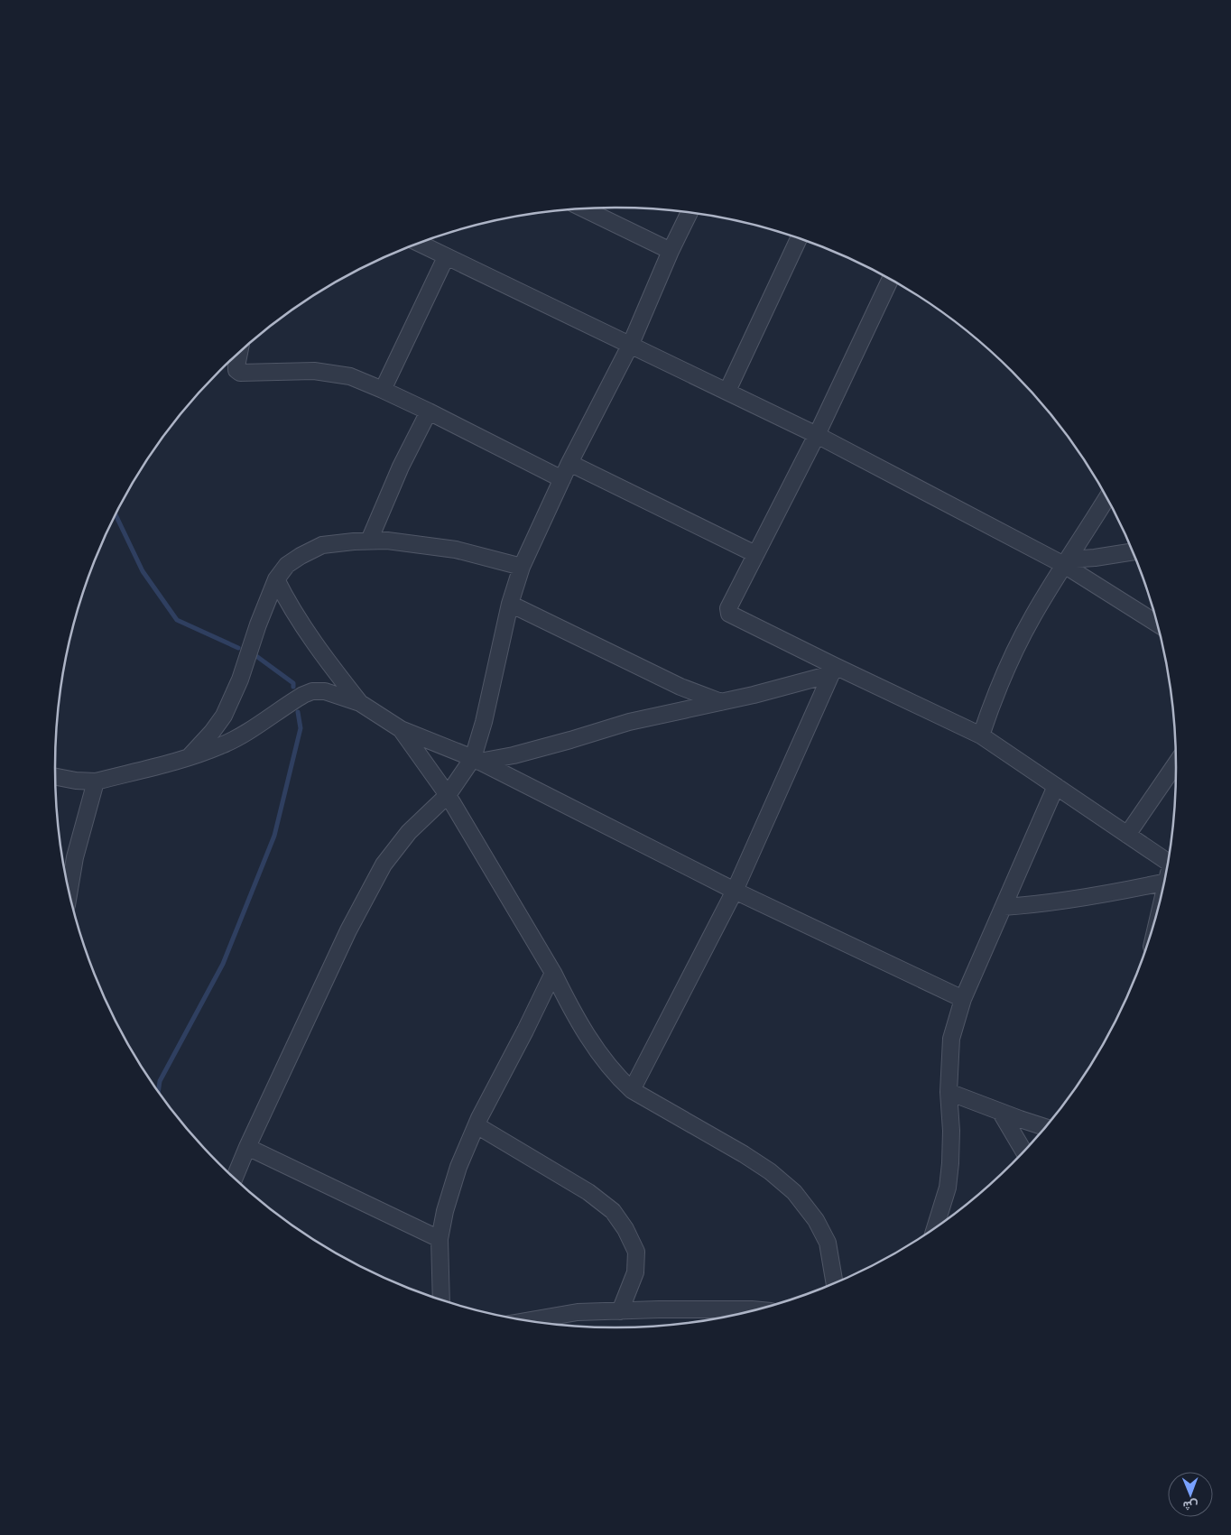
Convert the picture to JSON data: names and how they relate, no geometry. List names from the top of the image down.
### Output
{
  "north": "bottom"
}
